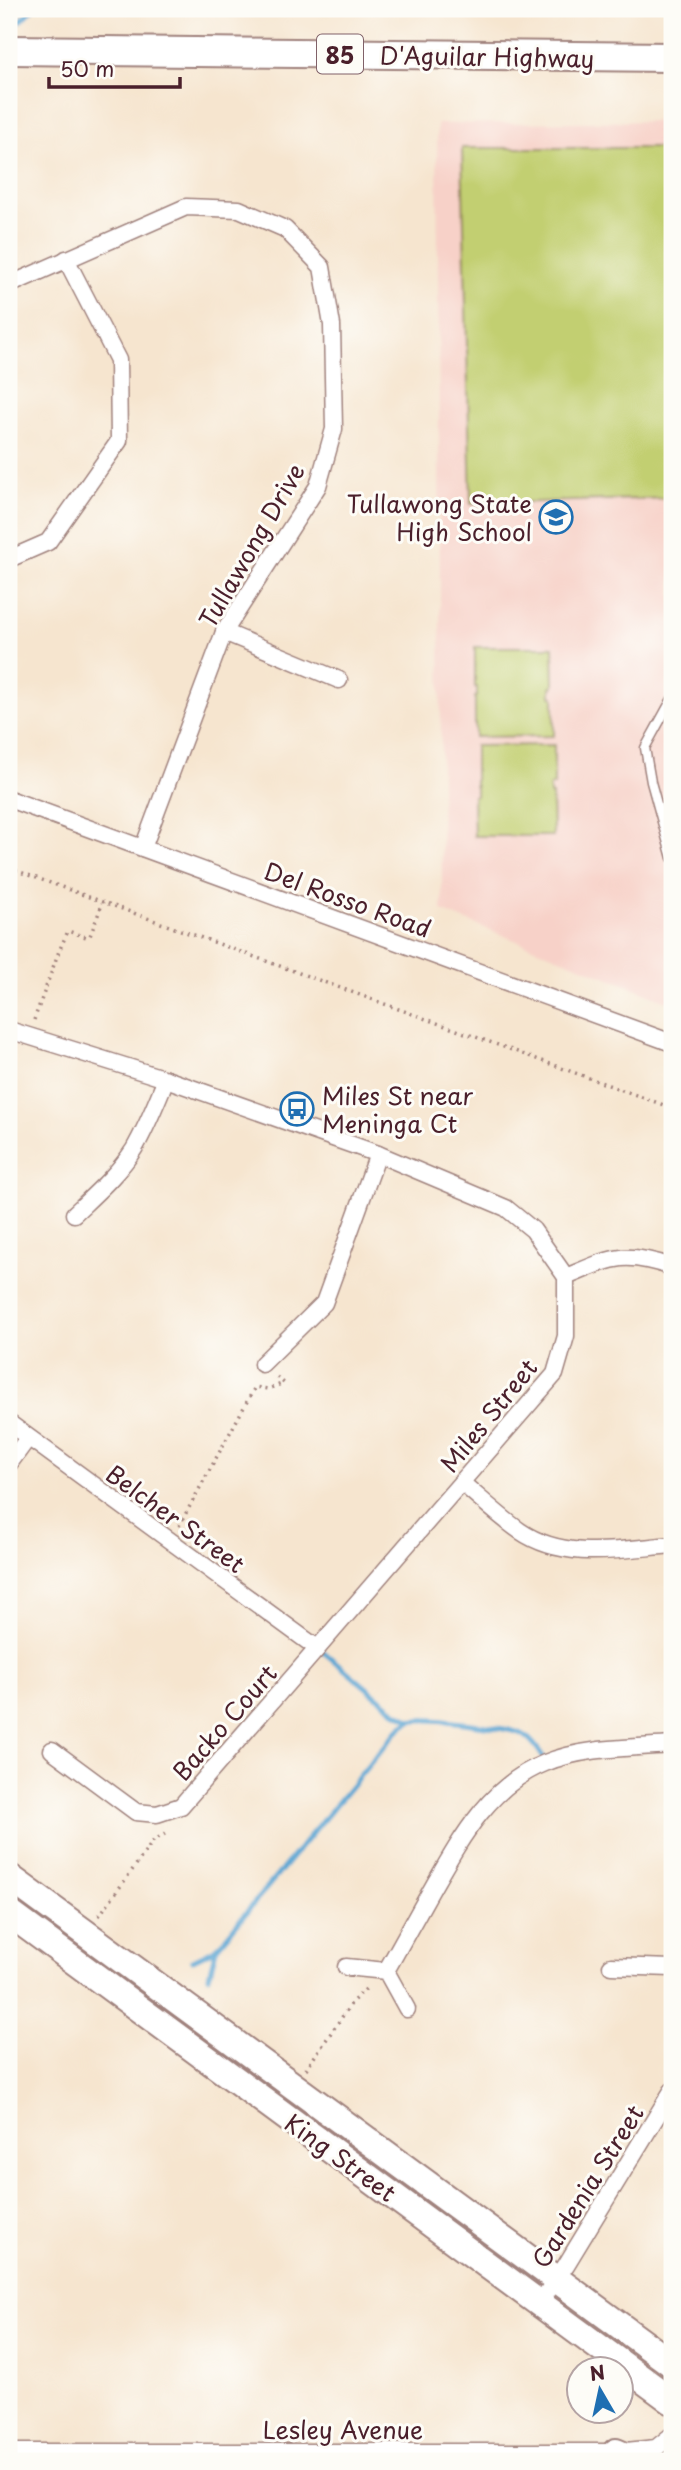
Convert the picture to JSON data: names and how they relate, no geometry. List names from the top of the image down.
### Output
{
  "streets": {
    "highway": ["85", "D'Aguilar Highway"],
    "main road": ["King Street"],
    "street": [
      "Tullawong Drive",
      "Del Rosso Road",
      "Miles Street",
      "Belcher Street",
      "Backo Court",
      "Gardenia Street",
      "Lesley Avenue"
    ]
  },
  "crossings": [
    ["Tullawong Drive", "Del Rosso Road"],
    ["Miles Street", "Belcher Street"],
    ["Miles Street", "Backo Court"],
    ["Belcher Street", "Backo Court"],
    ["King Street", "Gardenia Street"]
  ],
  "places": {
    "school or university": ["Tullawong State High School"],
    "bus stop": ["Miles St near Meninga Ct"]
  },
  "scale_bar": "50 m",
  "north": "top"
}
